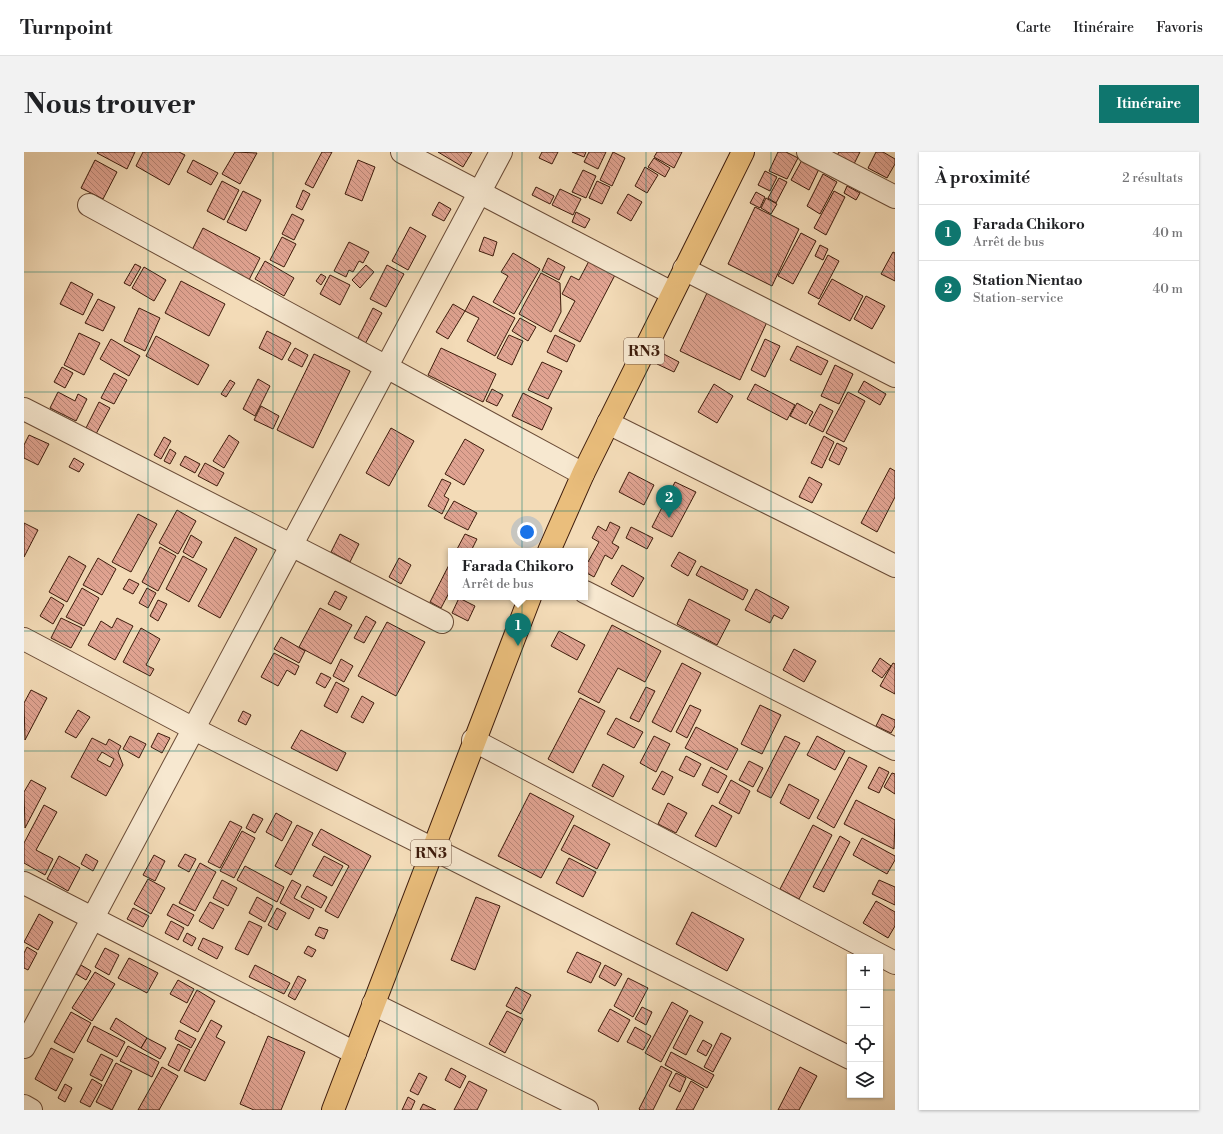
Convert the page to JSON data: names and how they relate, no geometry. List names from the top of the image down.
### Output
{
  "streets": {
    "highway": ["RN3"]
  },
  "page": {
    "header": "Turnpoint",
    "nav": ["Carte", "Itinéraire", "Favoris"],
    "buttons": "Itinéraire",
    "title": "Nous trouver",
    "heading": ["À proximité", "2 résultats"],
    "list": [
      {
        "mark": "1",
        "name": "Farada Chikoro",
        "note": "Arrêt de bus",
        "value": "40 m"
      },
      {
        "mark": "2",
        "name": "Station Nientao",
        "note": "Station-service",
        "value": "40 m"
      }
    ],
    "pins": ["2", "1"],
    "popup": ["Farada Chikoro", "Arrêt de bus"],
    "map_buttons": ["+", "−"]
  }
}
